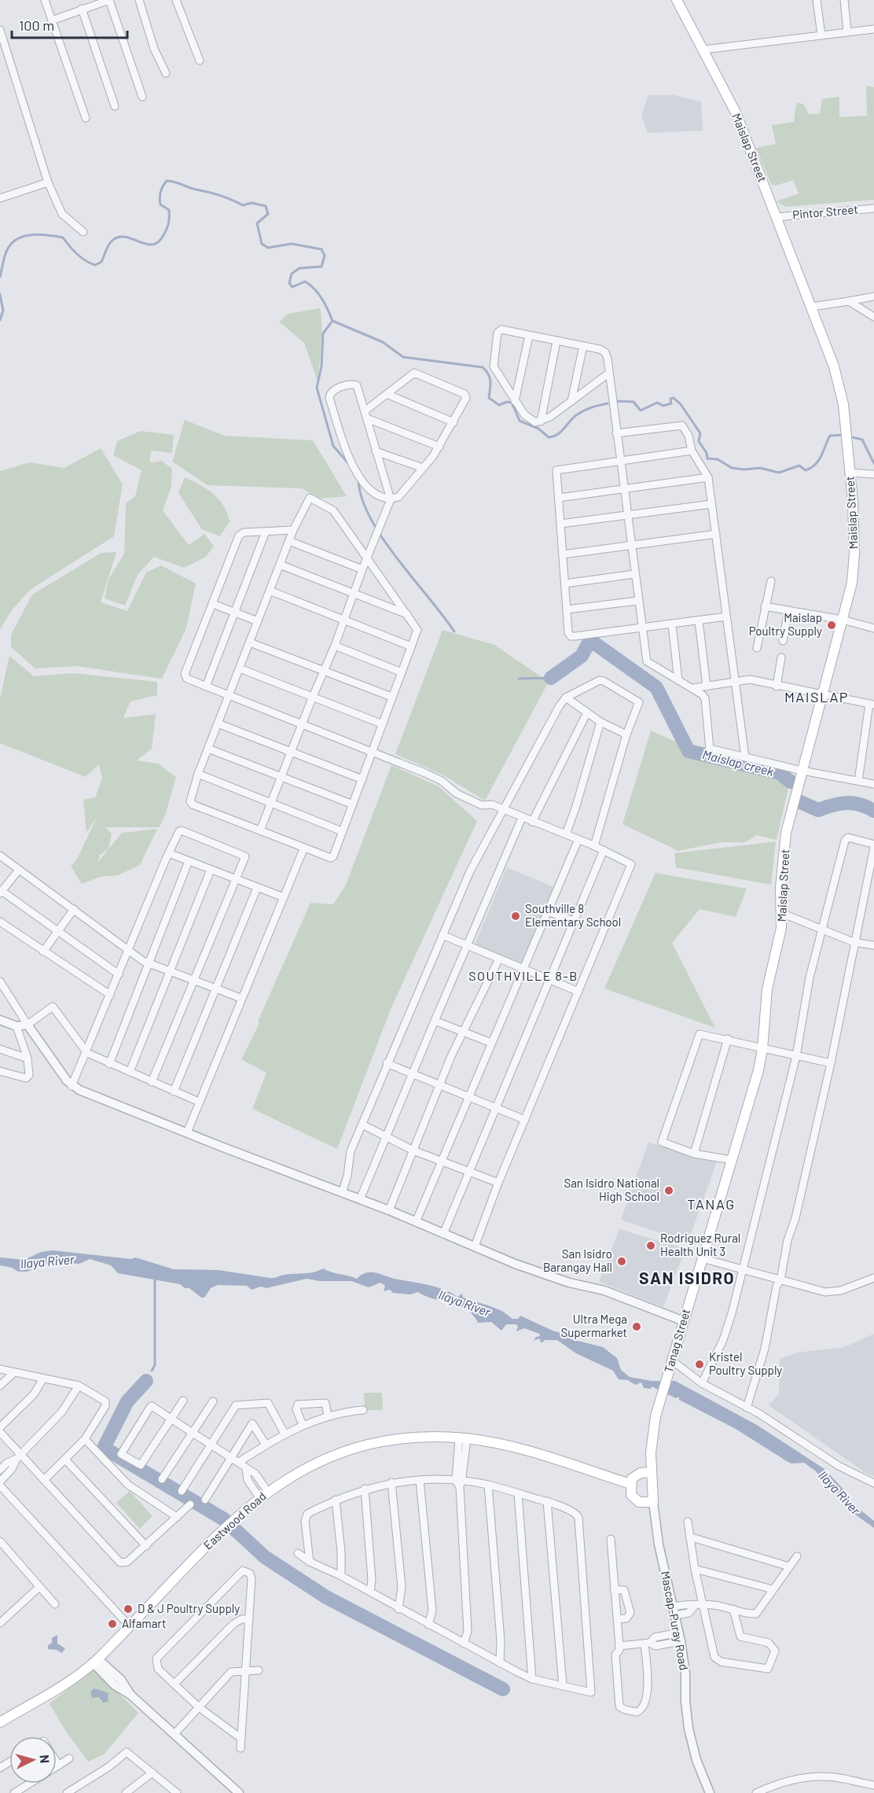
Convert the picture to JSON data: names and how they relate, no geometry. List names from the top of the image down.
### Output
{
  "streets": {
    "main road": ["Maislap Street", "Tanag Street", "Eastwood Road"],
    "street": ["Pintor Street", "Mascap-Puray Road"]
  },
  "crossings": [
    ["Maislap Street", "Pintor Street"],
    ["Maislap Street", "Tanag Street"],
    ["Tanag Street", "Mascap-Puray Road"]
  ],
  "districts": [
    "MAISLAP",
    "SOUTHVILLE 8-B",
    "TANAG",
    "SAN ISIDRO"
  ],
  "water": ["Maislap creek", "Ilaya River"],
  "places": [
    "Maislap Poultry Supply",
    "Southville 8 Elementary School",
    "San Isidro National High School",
    "Rodriguez Rural Health Unit 3",
    "San Isidro Barangay Hall",
    "Ultra Mega Supermarket",
    "Kristel Poultry Supply",
    "D & J Poultry Supply",
    "Alfamart"
  ],
  "scale_bar": "100 m",
  "north": "right"
}
